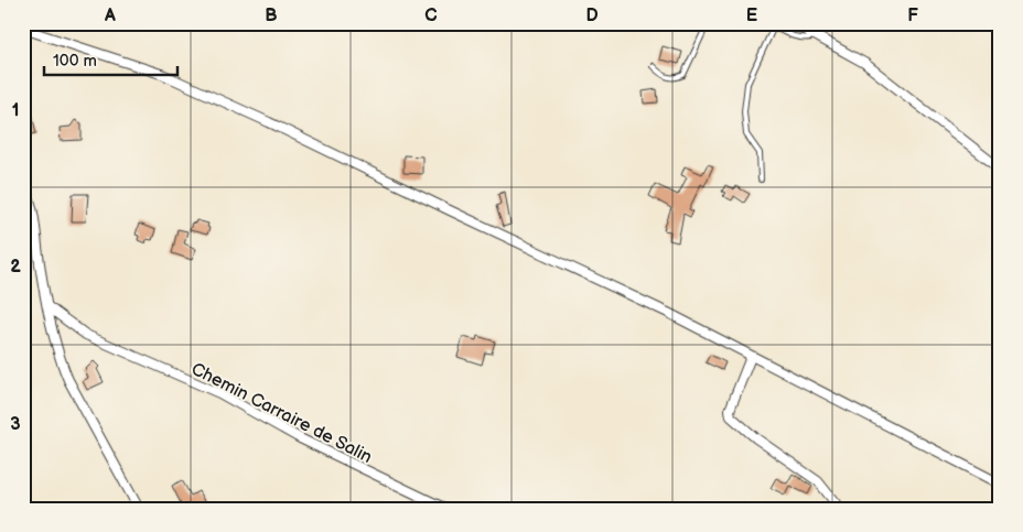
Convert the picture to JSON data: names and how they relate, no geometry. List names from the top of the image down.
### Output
{
  "streets": {
    "street": ["Chemin Carraire de Salin"]
  },
  "scale_bar": "100 m",
  "grid": {
    "columns": [
      "A",
      "B",
      "C",
      "D",
      "E",
      "F"
    ],
    "rows": ["1", "2", "3"]
  }
}
